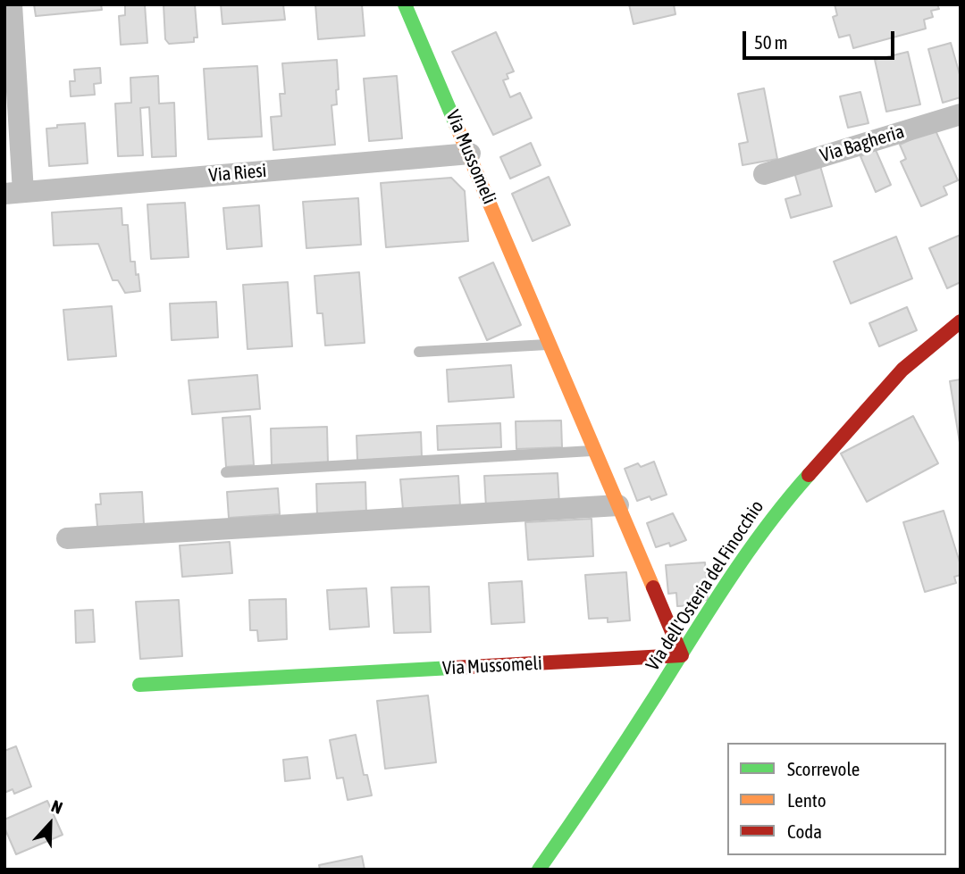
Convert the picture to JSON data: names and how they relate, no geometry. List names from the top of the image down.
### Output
{
  "streets": {
    "street": [
      "Via Bagheria",
      "Via Mussomeli",
      "Via Riesi",
      "Via dell'Osteria del Finocchio"
    ]
  },
  "crossings": [
    ["Via Mussomeli", "Via Riesi"],
    ["Via Mussomeli", "Via dell'Osteria del Finocchio"]
  ],
  "legend": ["Scorrevole", "Lento", "Coda"],
  "scale_bar": "50 m",
  "north": "top"
}
